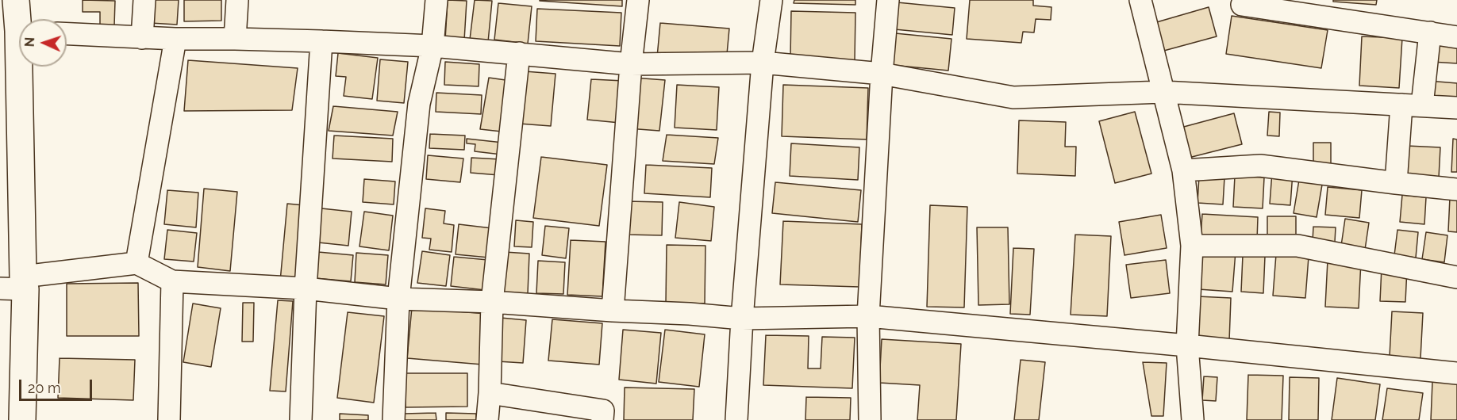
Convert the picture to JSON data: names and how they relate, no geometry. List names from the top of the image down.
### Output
{
  "scale_bar": "20 m",
  "north": "left"
}
